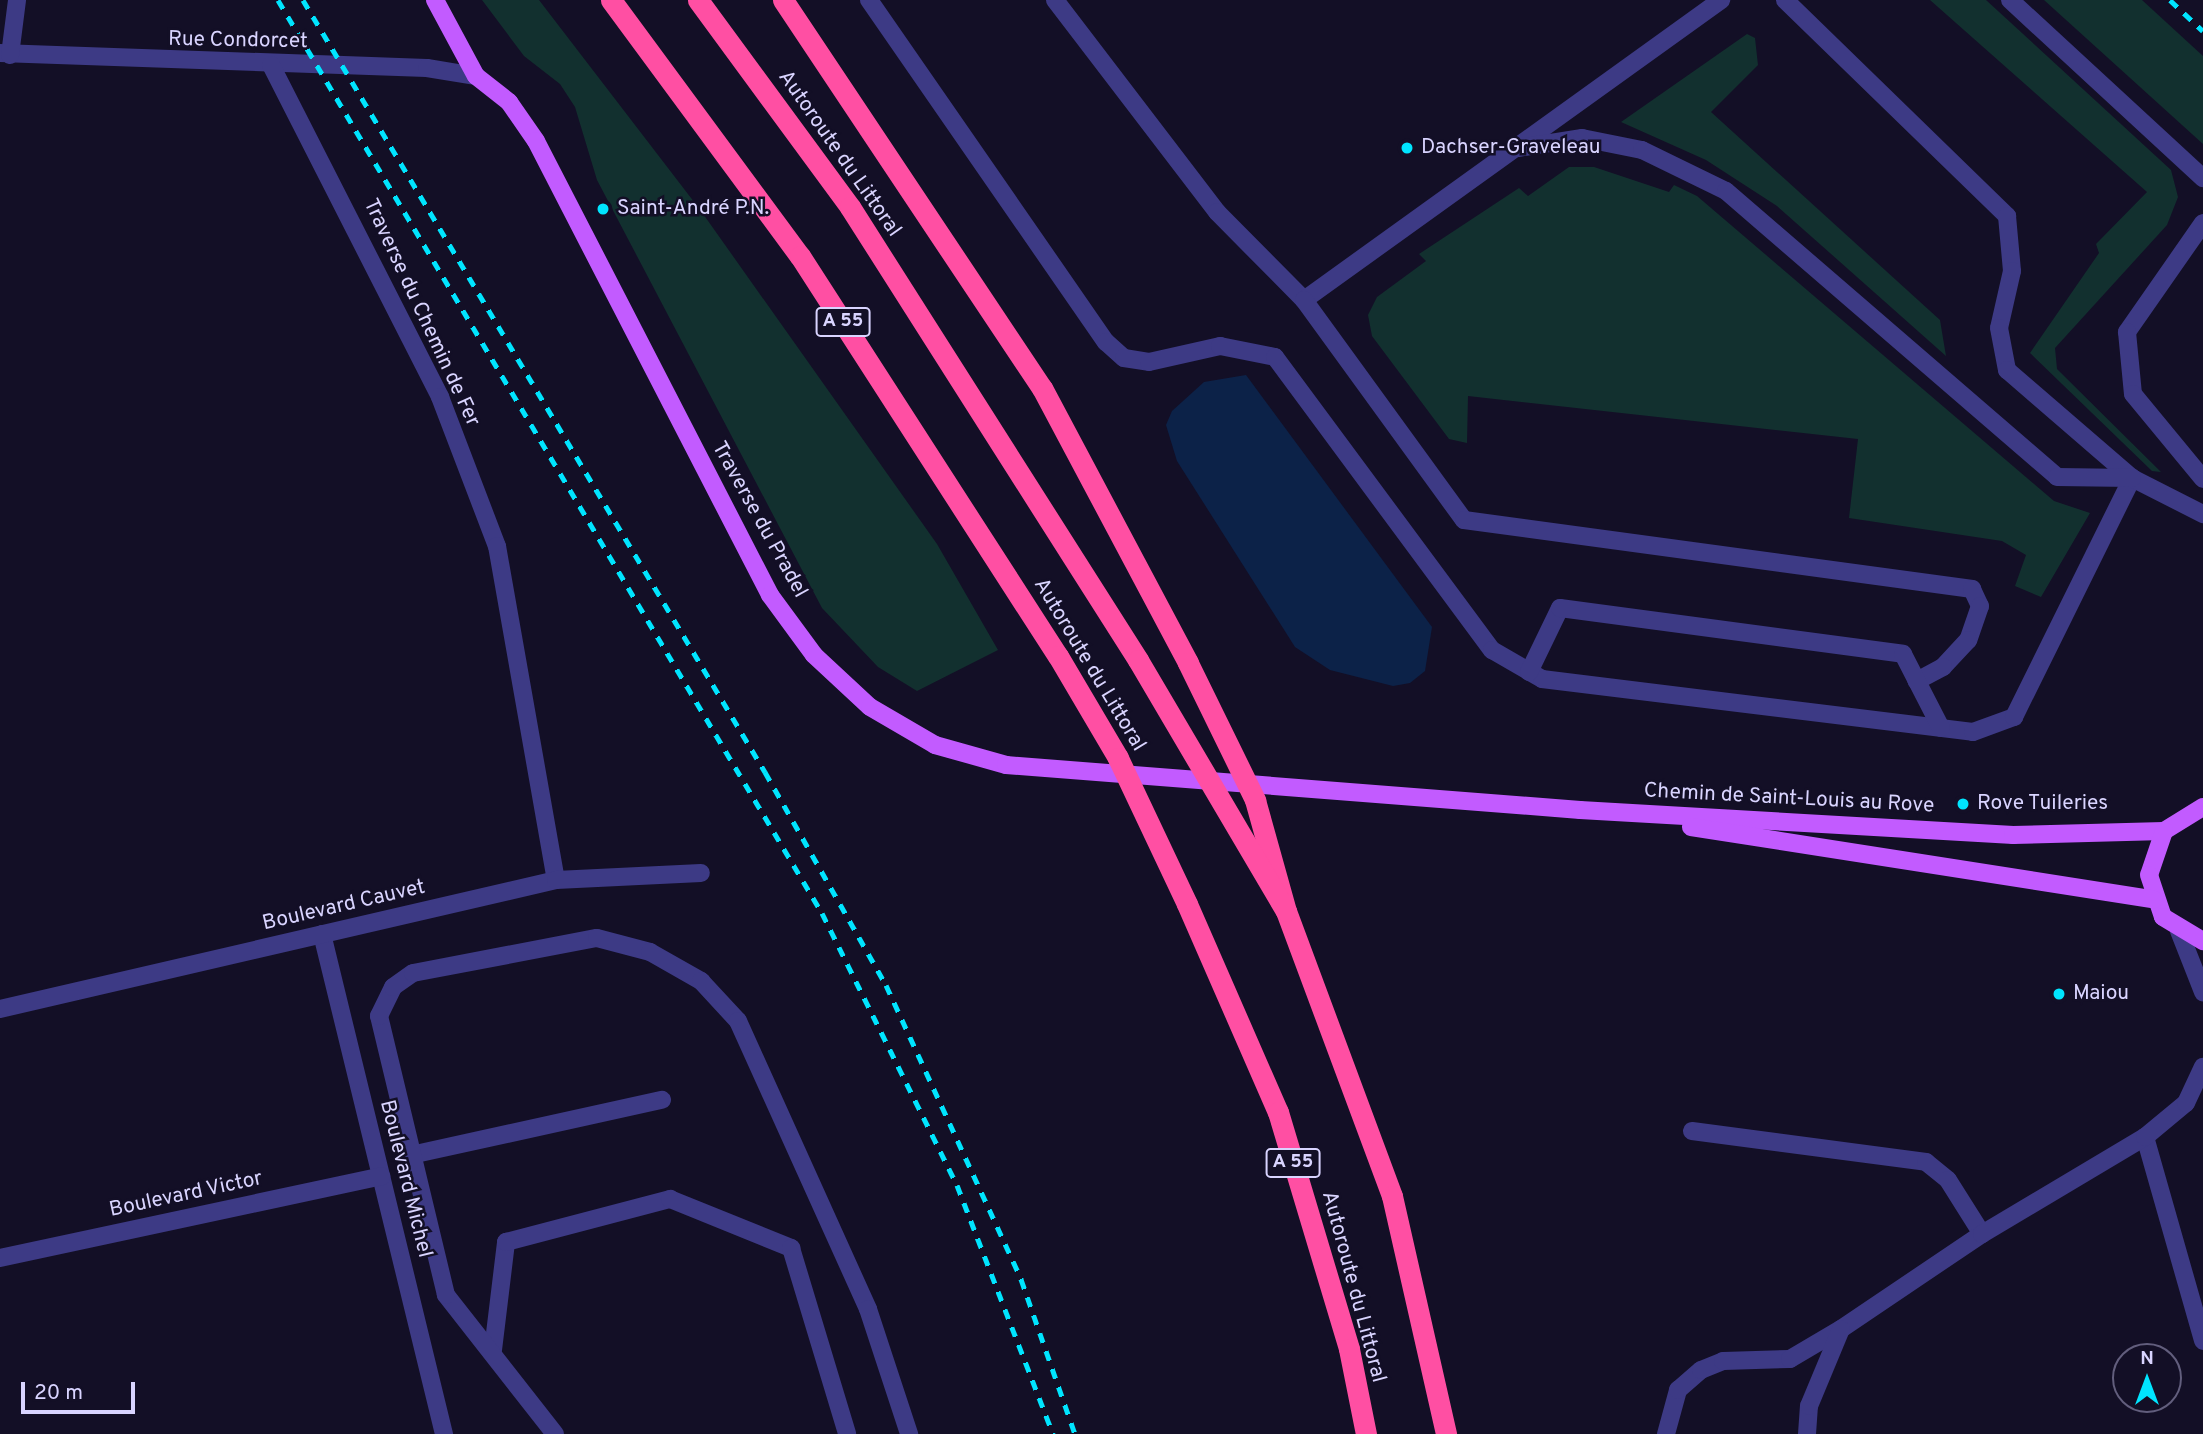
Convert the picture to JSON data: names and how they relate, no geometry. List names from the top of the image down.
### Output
{
  "streets": {
    "highway": ["Autoroute du Littoral", "A 55"],
    "main road": ["Traverse du Pradel", "Chemin de Saint-Louis au Rove"],
    "street": [
      "Rue Condorcet",
      "Traverse du Chemin de Fer",
      "Boulevard Cauvet",
      "Boulevard Michel",
      "Boulevard Victor"
    ]
  },
  "crossings": [
    ["Rue Condorcet", "Traverse du Chemin de Fer"],
    ["Rue Condorcet", "Traverse du Pradel"],
    ["Traverse du Chemin de Fer", "Boulevard Cauvet"],
    ["Traverse du Pradel", "Chemin de Saint-Louis au Rove"],
    ["Boulevard Cauvet", "Boulevard Michel"],
    ["Boulevard Michel", "Boulevard Victor"]
  ],
  "places": [
    "Dachser-Graveleau",
    "Saint-André P.N.",
    "Rove Tuileries",
    "Maiou"
  ],
  "scale_bar": "20 m",
  "north": "top"
}
